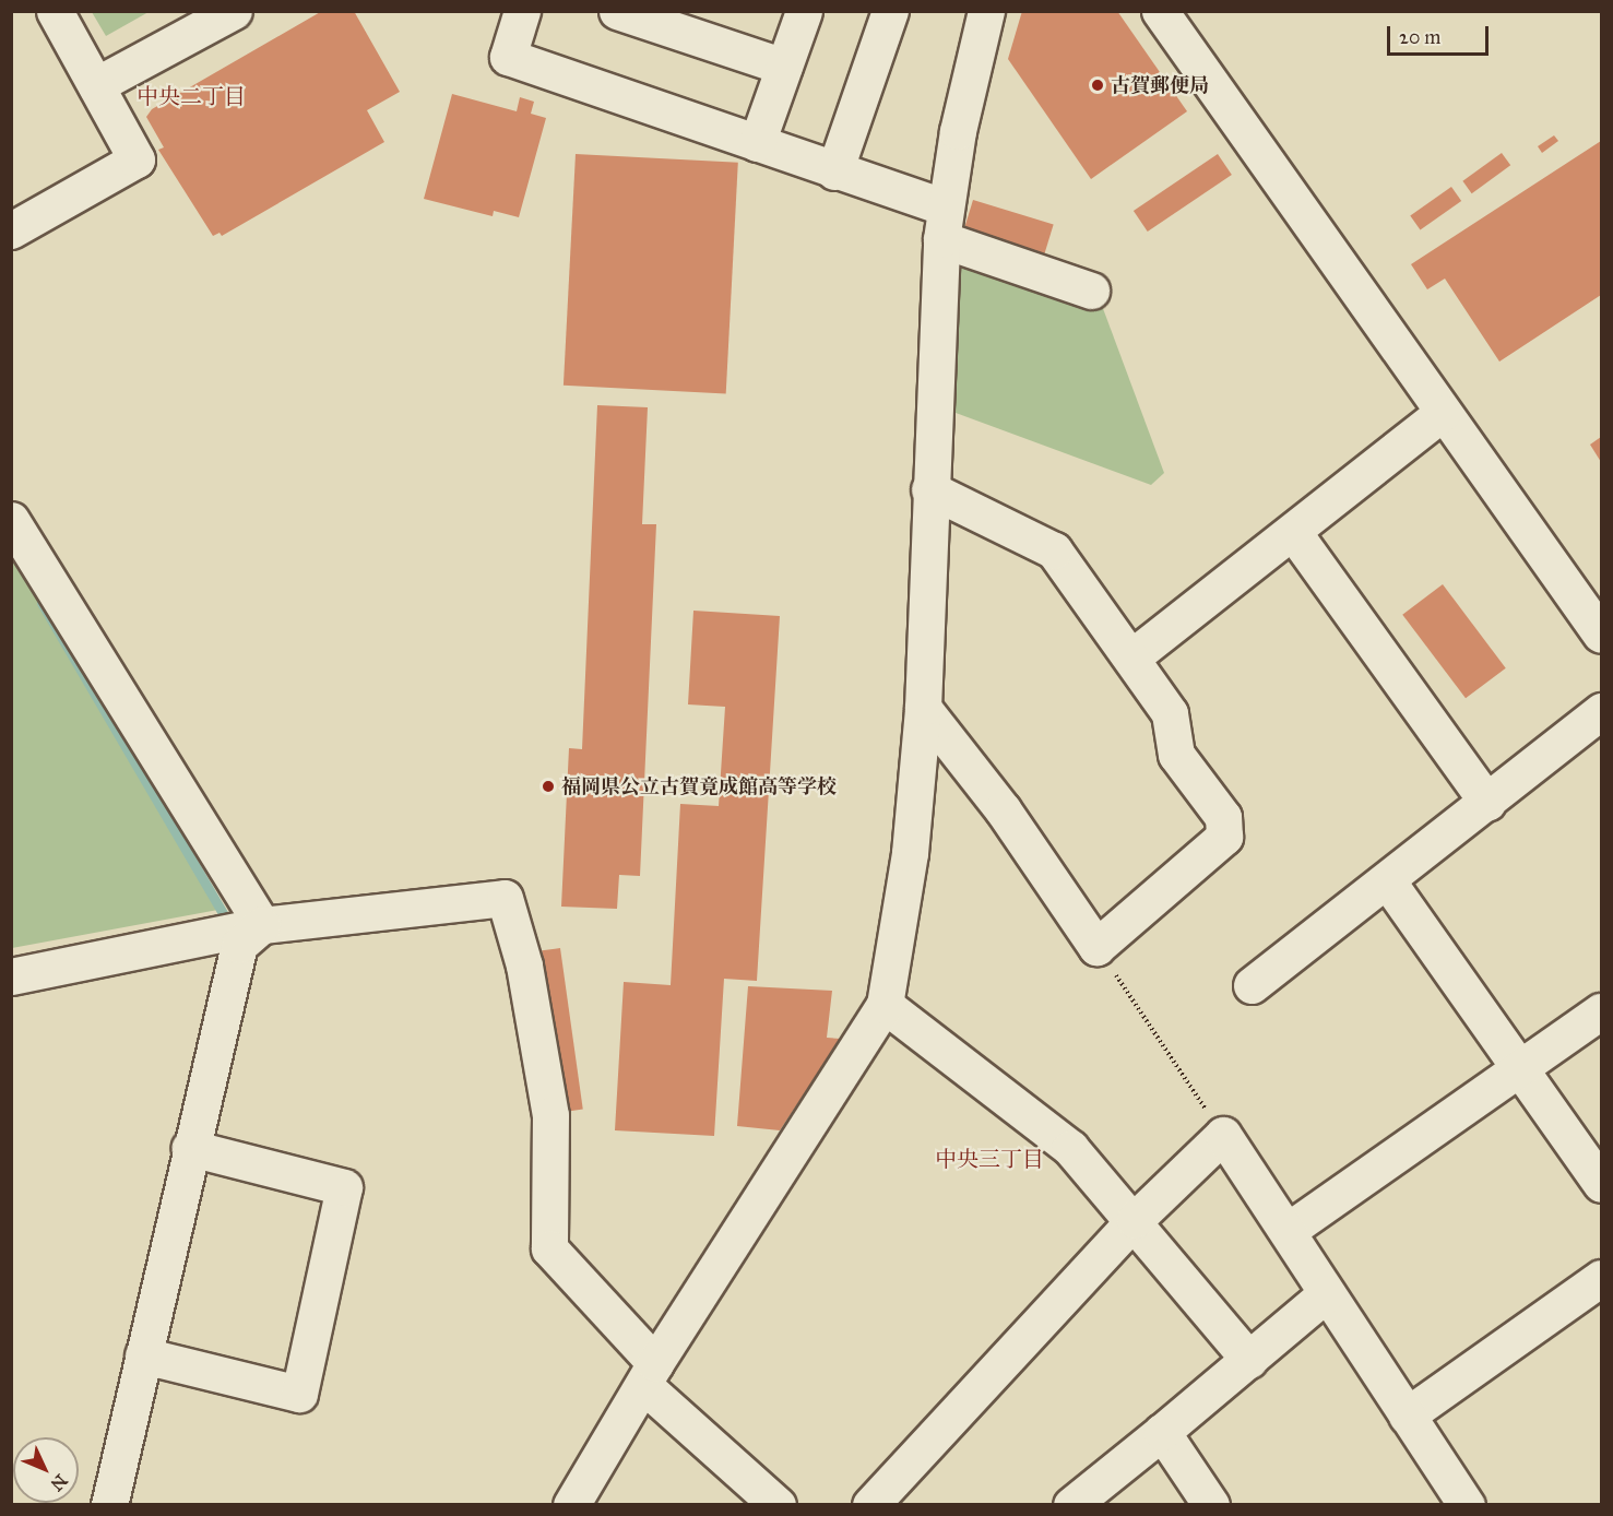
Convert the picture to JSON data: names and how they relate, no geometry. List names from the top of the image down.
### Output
{
  "districts": ["中央二丁目", "中央三丁目"],
  "places": ["古賀郵便局", "福岡県公立古賀竟成館高等学校"],
  "scale_bar": "20 m",
  "north": "bottom right"
}
